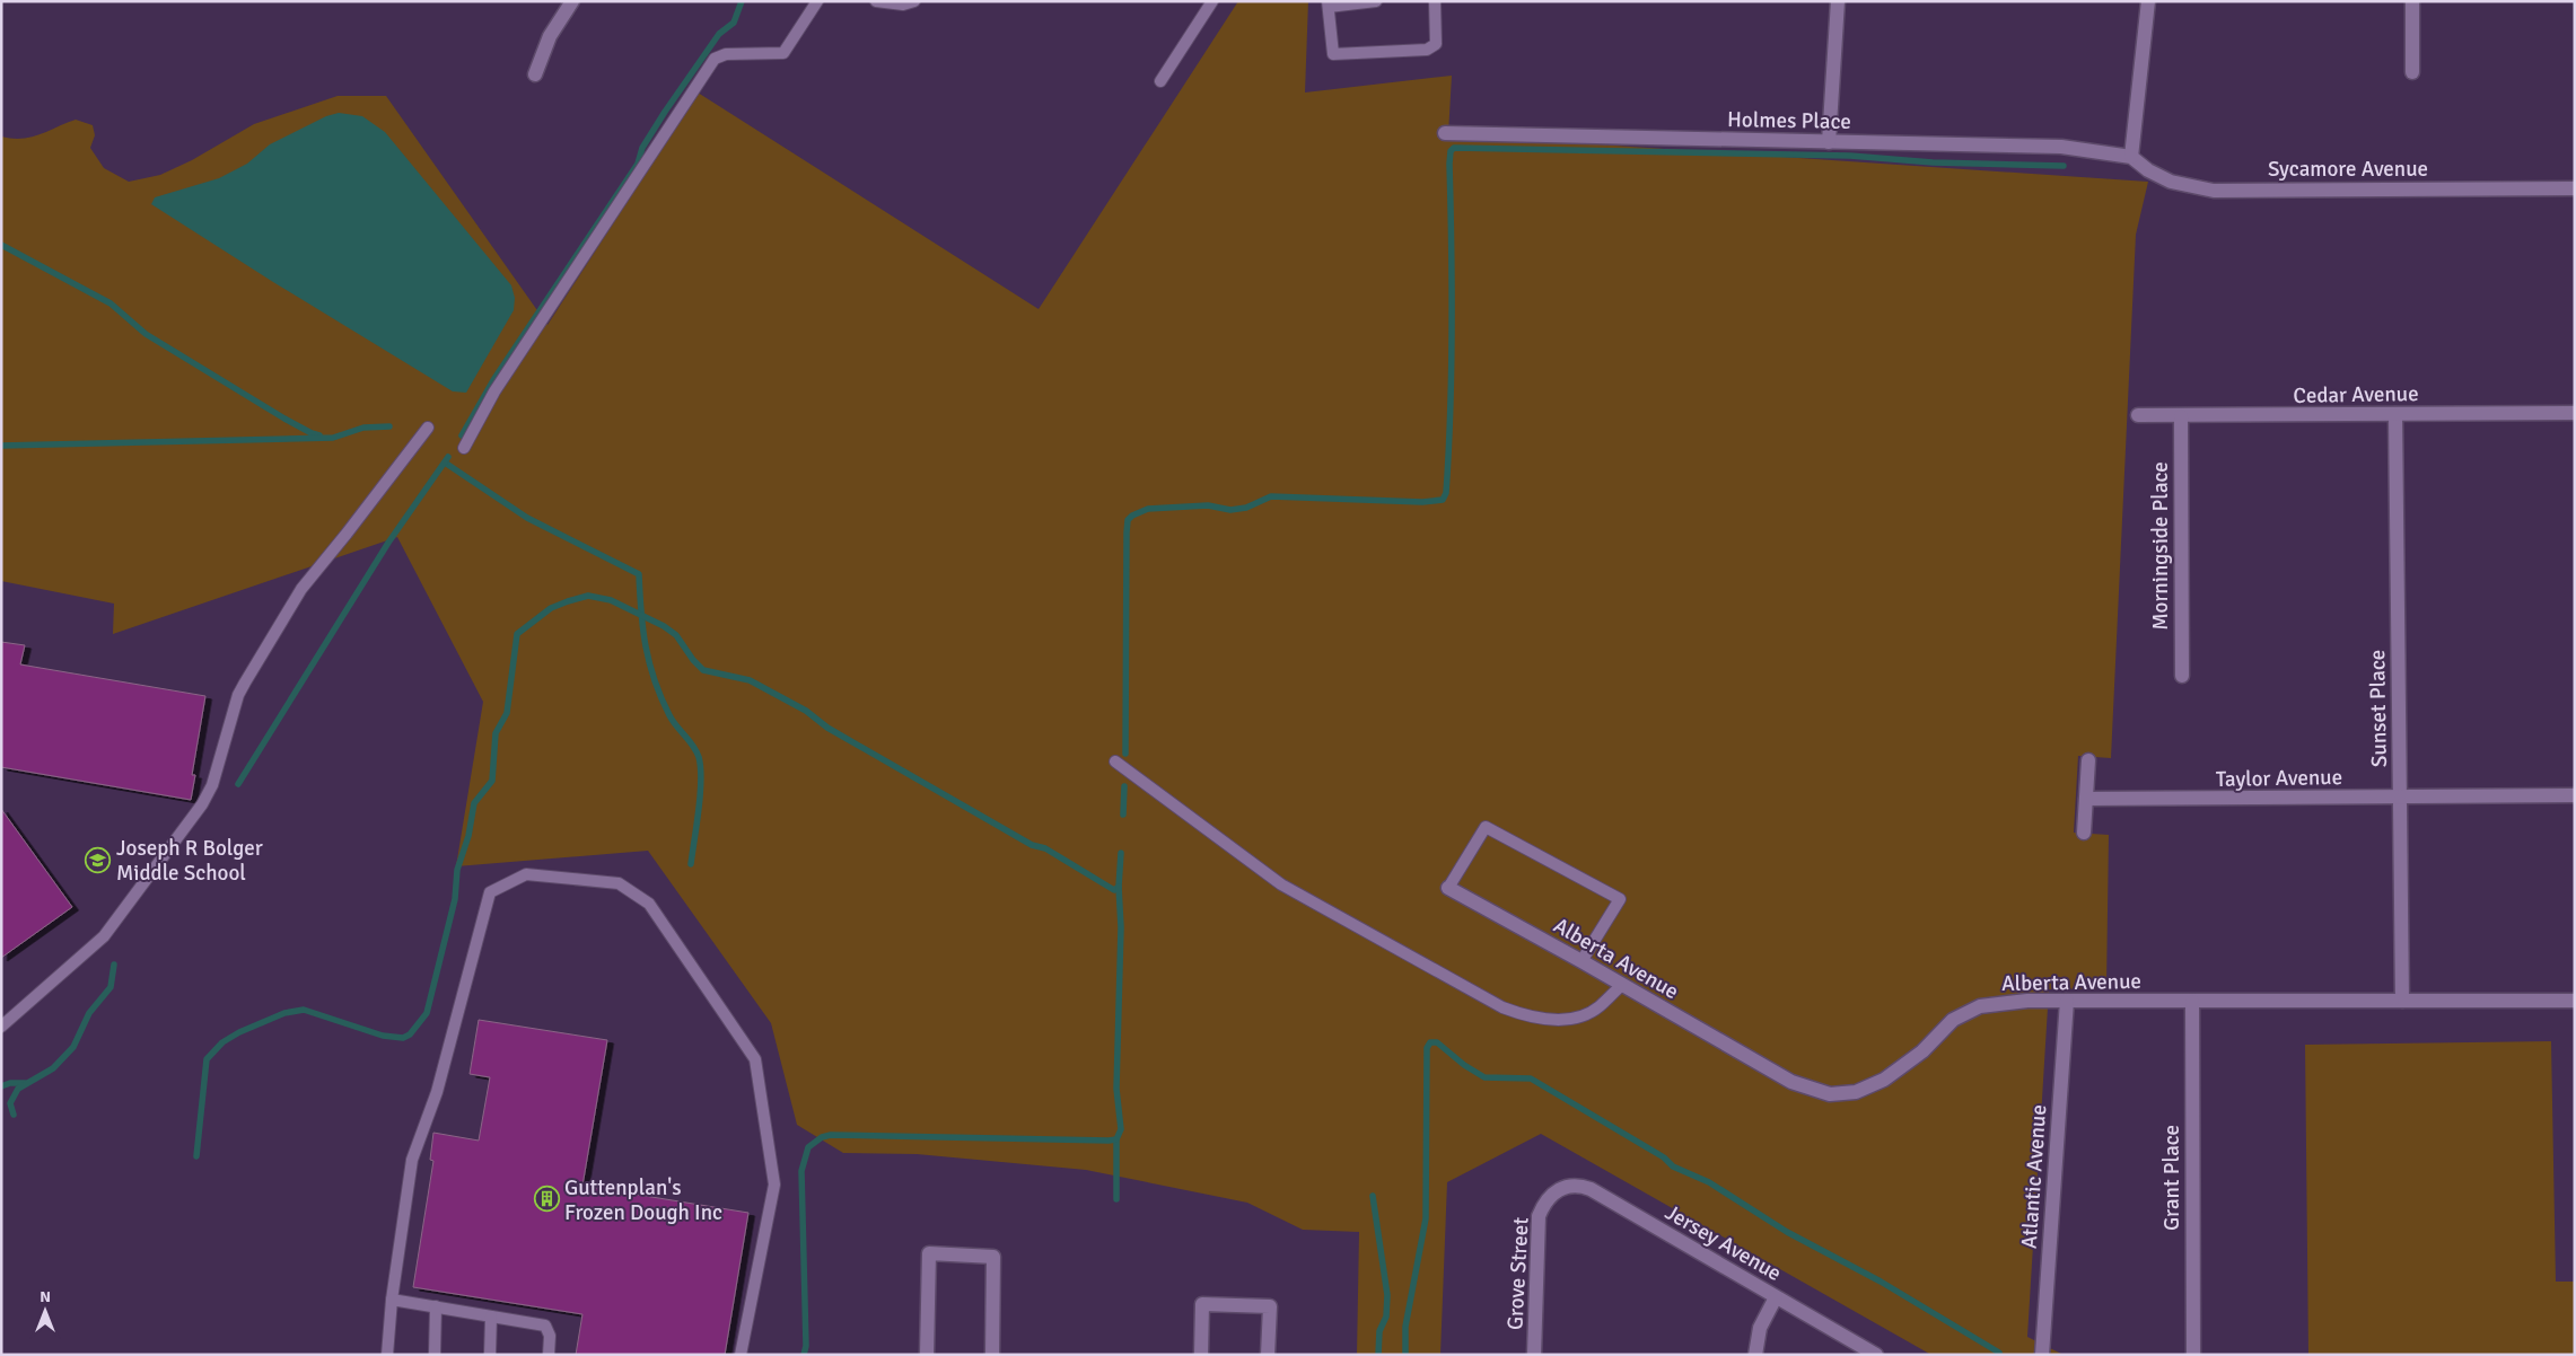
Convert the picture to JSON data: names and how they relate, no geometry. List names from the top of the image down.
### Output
{
  "streets": {
    "street": [
      "Holmes Place",
      "Sycamore Avenue",
      "Cedar Avenue",
      "Morningside Place",
      "Sunset Place",
      "Taylor Avenue",
      "Alberta Avenue",
      "Atlantic Avenue",
      "Grant Place",
      "Jersey Avenue",
      "Grove Street"
    ]
  },
  "crossings": [
    ["Holmes Place", "Sycamore Avenue"],
    ["Cedar Avenue", "Morningside Place"],
    ["Cedar Avenue", "Sunset Place"],
    ["Sunset Place", "Taylor Avenue"],
    ["Sunset Place", "Alberta Avenue"],
    ["Alberta Avenue", "Atlantic Avenue"],
    ["Alberta Avenue", "Grant Place"],
    ["Jersey Avenue", "Grove Street"]
  ],
  "places": {
    "school or university": ["Joseph R Bolger Middle School"],
    "building": ["Guttenplan's Frozen Dough Inc"]
  },
  "north": "top"
}
